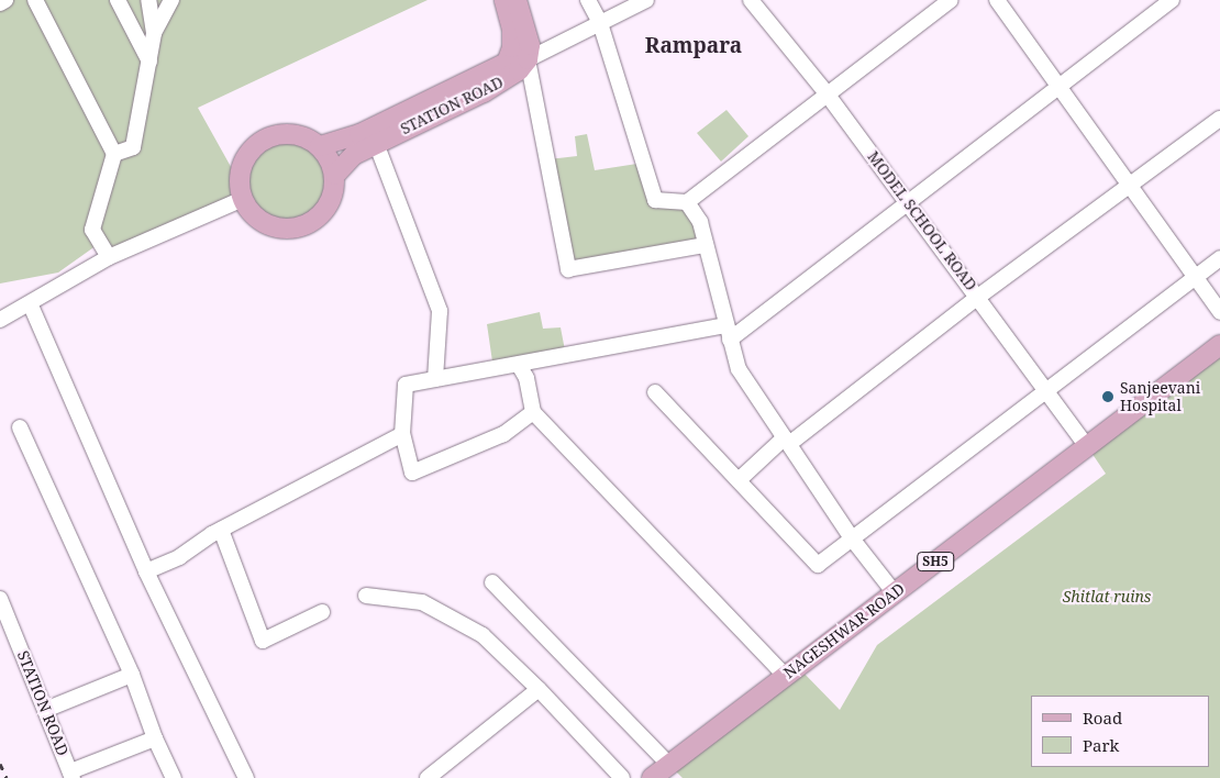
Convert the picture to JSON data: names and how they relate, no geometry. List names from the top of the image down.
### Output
{
  "streets": {
    "main road": ["STATION ROAD", "SH5", "NAGESHWAR ROAD"],
    "street": ["MODEL SCHOOL ROAD"]
  },
  "crossings": [
    ["MODEL SCHOOL ROAD", "NAGESHWAR ROAD"]
  ],
  "districts": ["Rampara"],
  "parks": ["Shitlat ruins"],
  "places": ["Sanjeevani Hospital"],
  "legend": ["Road", "Park"]
}
